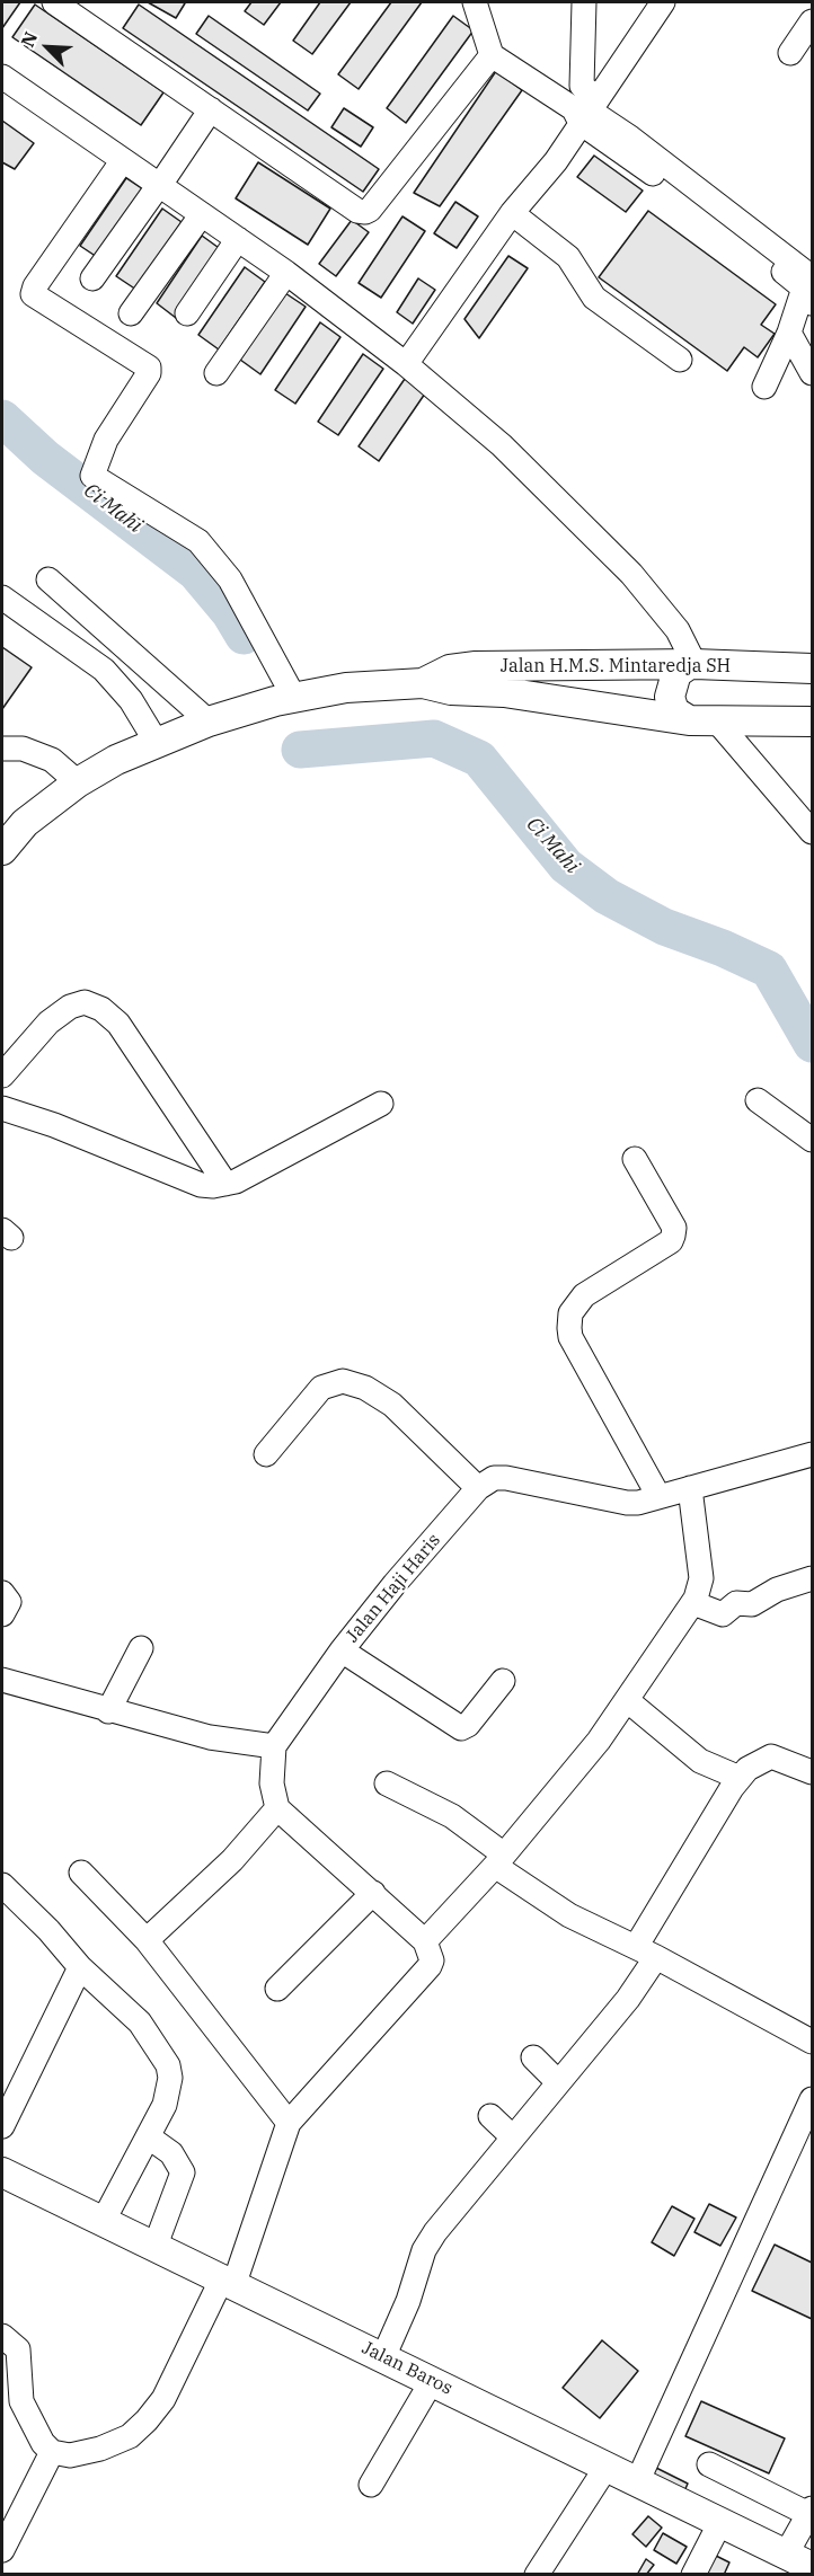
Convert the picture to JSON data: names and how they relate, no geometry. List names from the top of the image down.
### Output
{
  "streets": {
    "main road": ["Jalan H.M.S. Mintaredja SH", "Jalan Baros"],
    "street": ["Jalan Haji Haris"]
  },
  "water": ["Ci Mahi"],
  "north": "top left"
}
